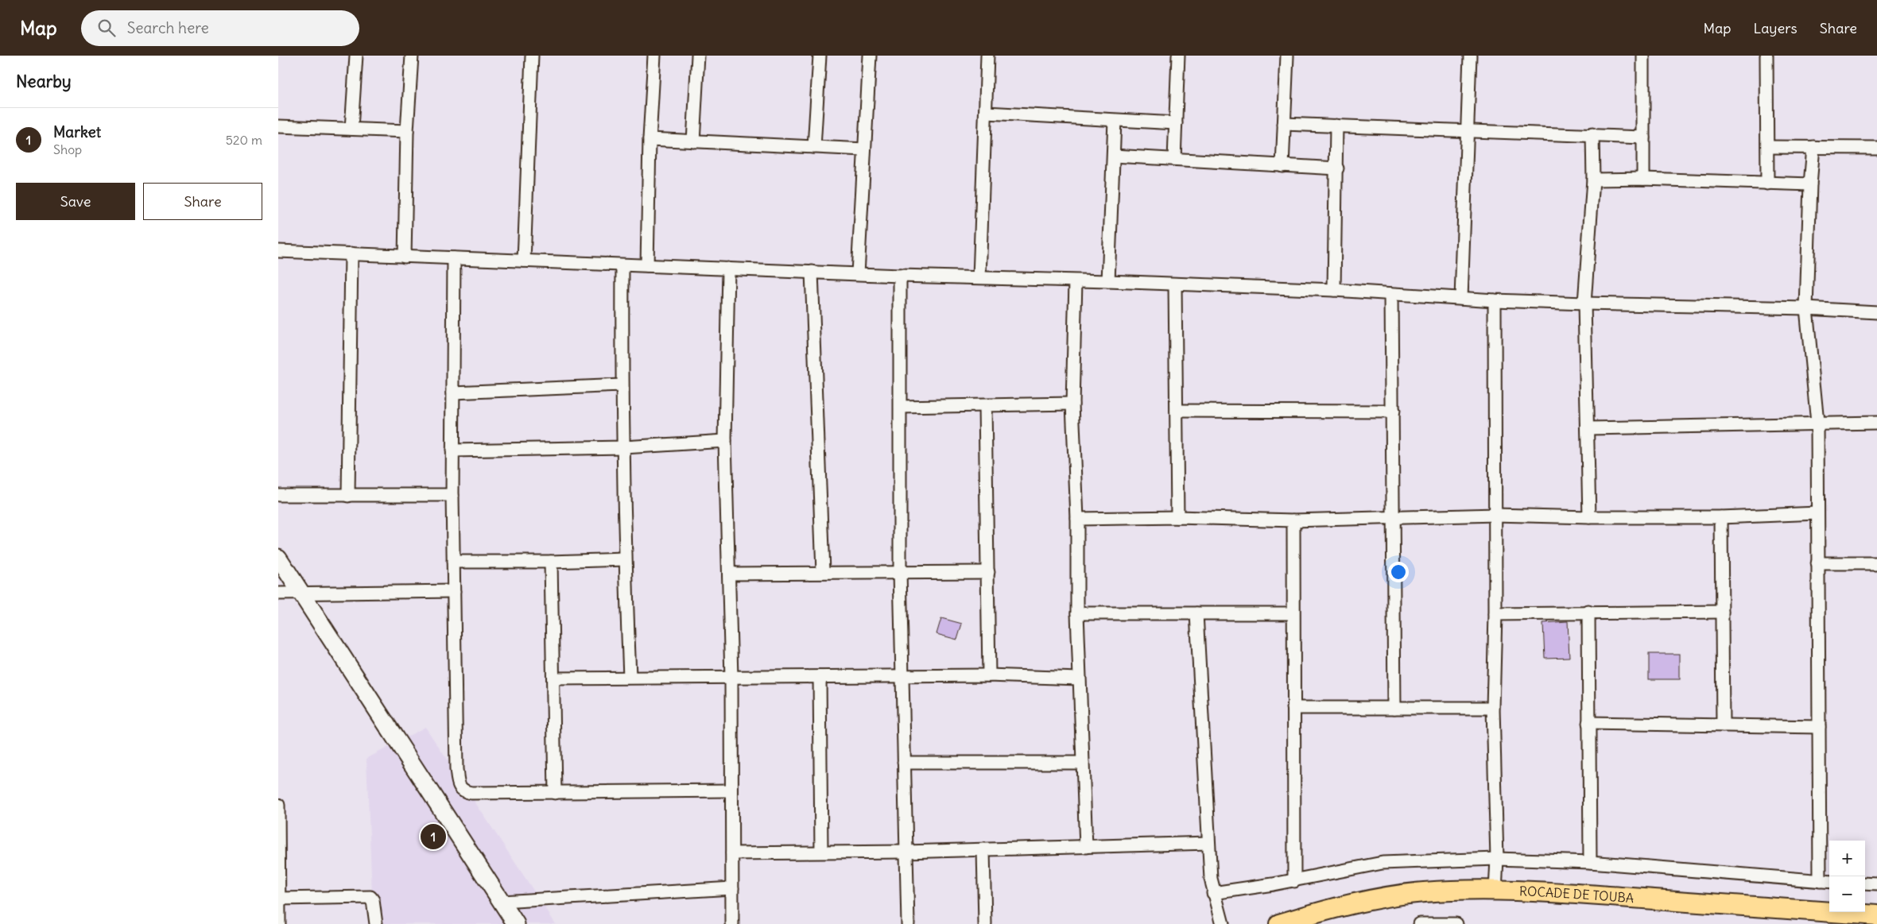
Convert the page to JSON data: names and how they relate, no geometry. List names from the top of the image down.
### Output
{
  "streets": {
    "main road": ["ROCADE DE TOUBA"]
  },
  "page": {
    "header": "Map",
    "search": "Search here",
    "nav": ["Map", "Layers", "Share"],
    "heading": "Nearby",
    "list": [
      {
        "mark": "1",
        "name": "Market",
        "note": "Shop",
        "value": "520 m"
      }
    ],
    "buttons": ["Save", "Share"],
    "pins": "1",
    "map_buttons": ["+", "−"]
  }
}
